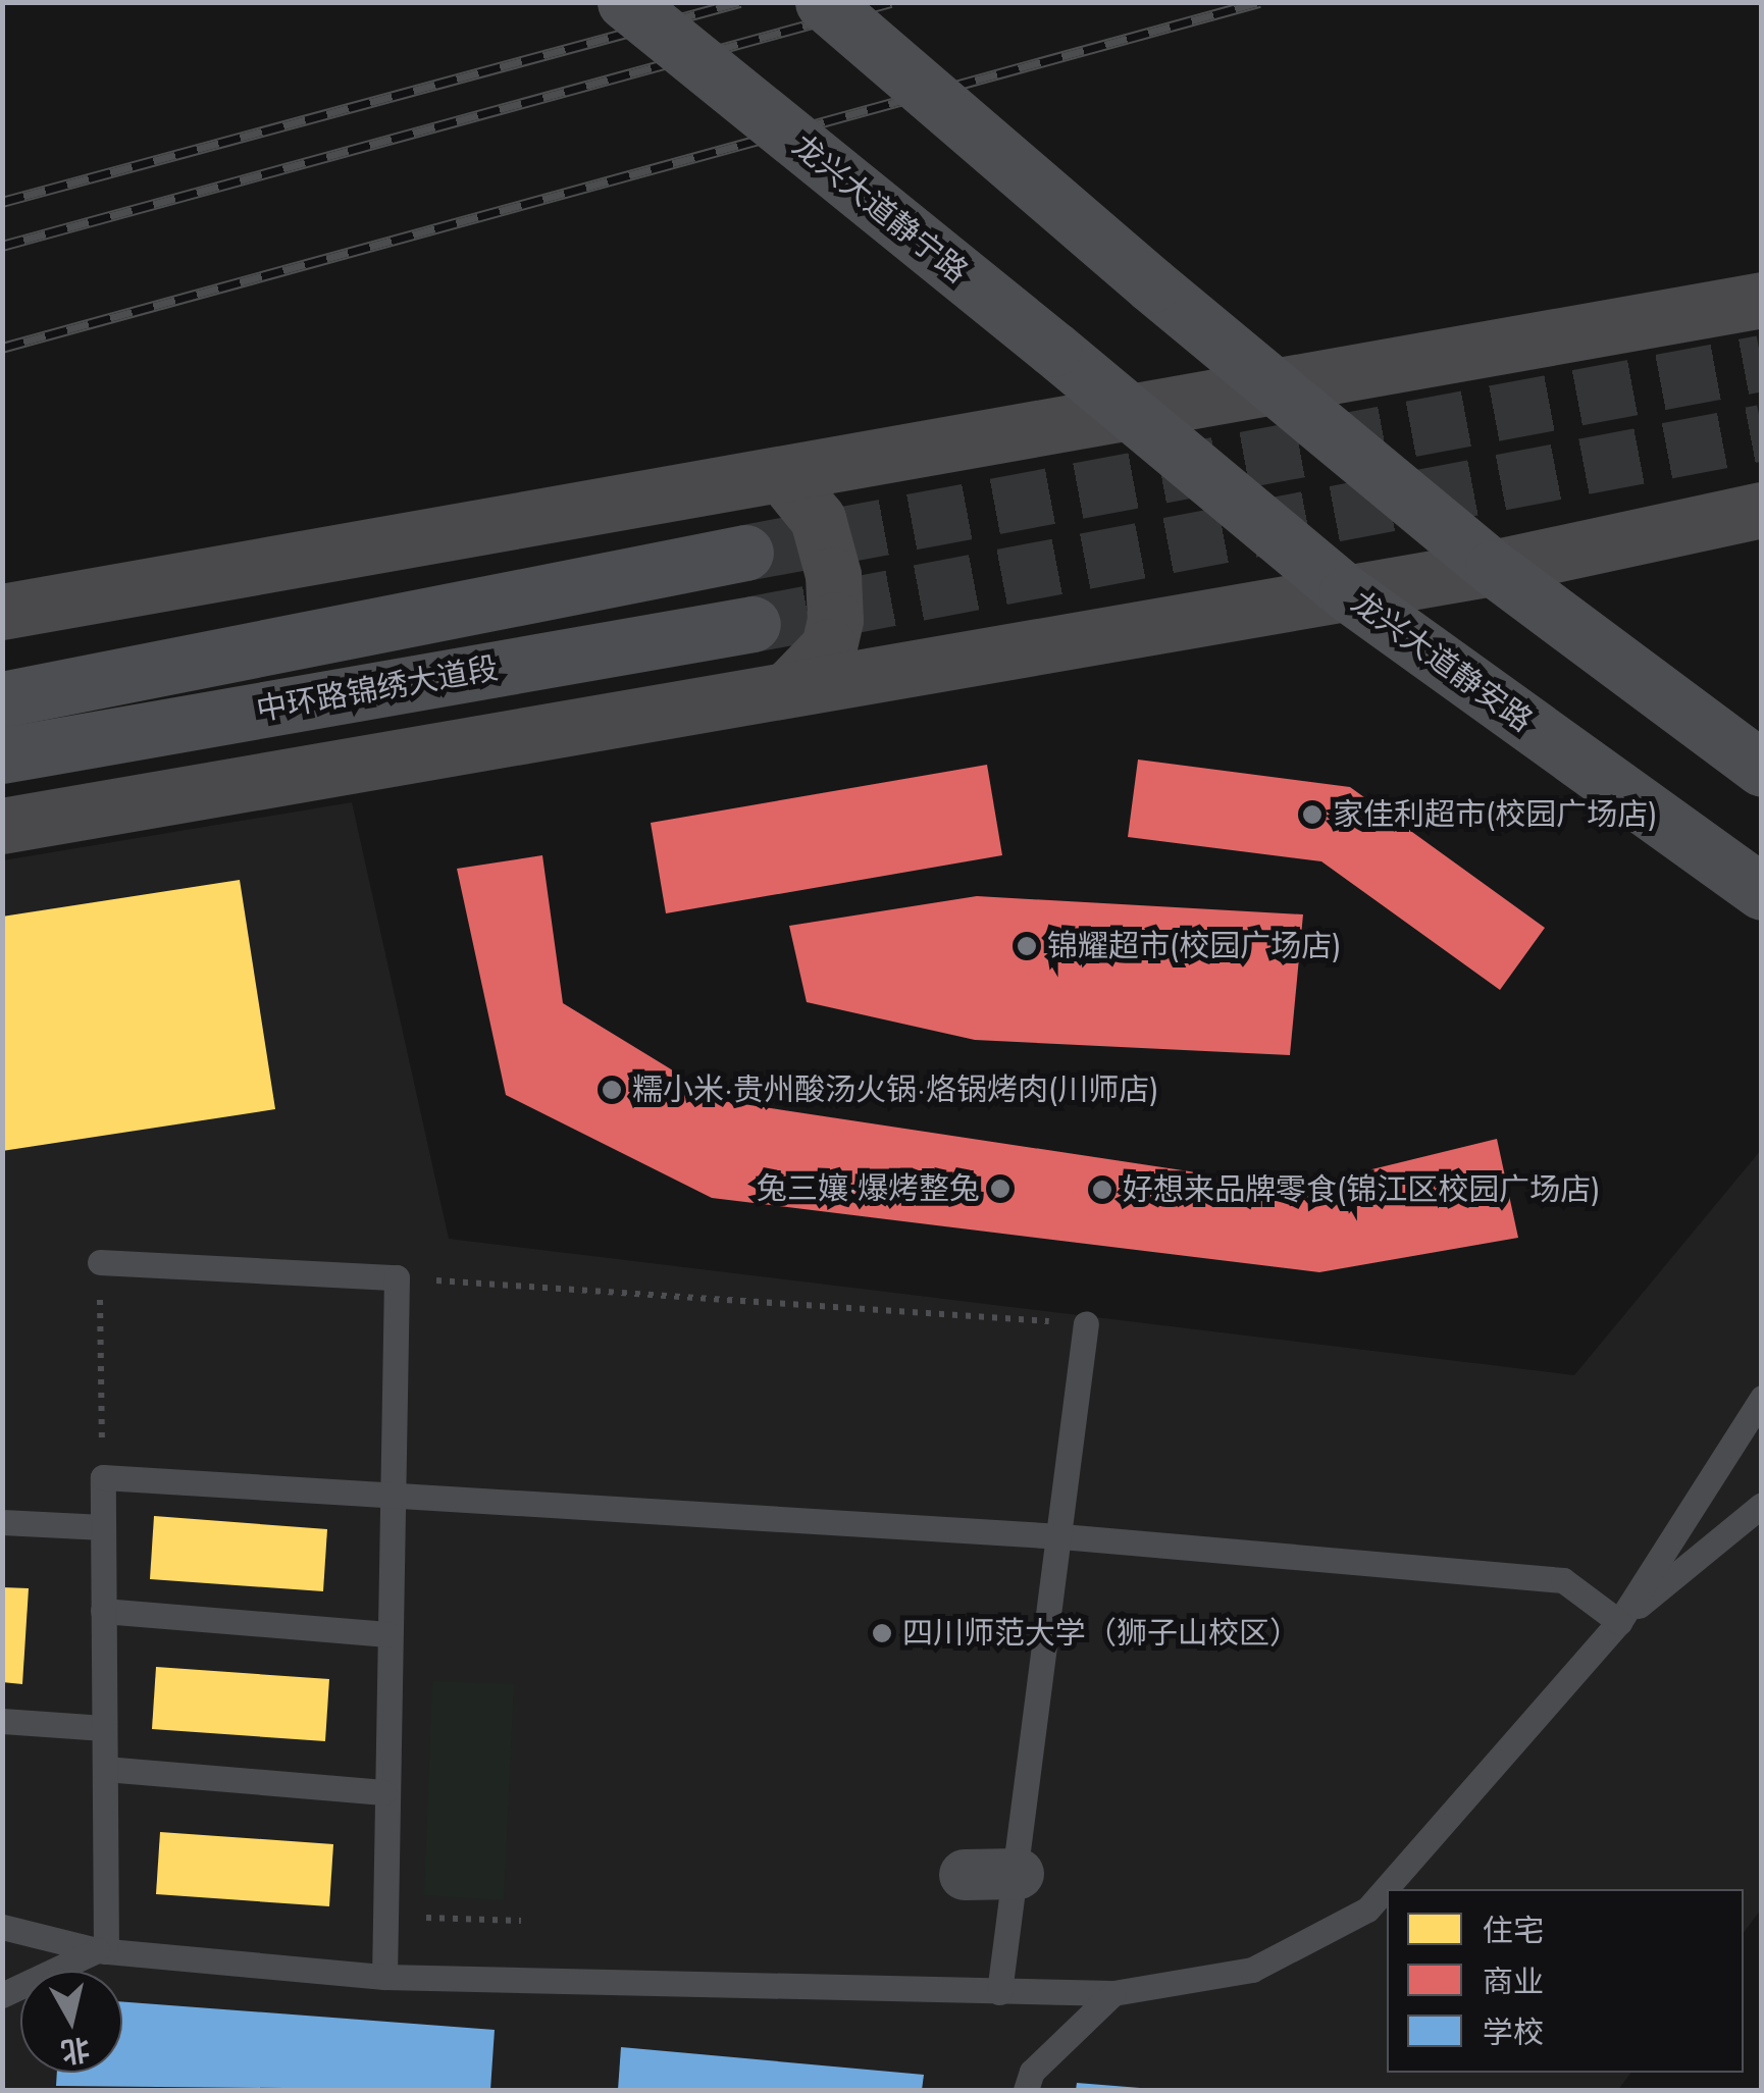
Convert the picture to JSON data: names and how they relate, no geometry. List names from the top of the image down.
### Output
{
  "streets": {
    "main road": ["龙兴大道静宁路", "龙兴大道静安路", "中环路锦绣大道段"]
  },
  "crossings": [
    ["龙兴大道静宁路", "龙兴大道静安路"]
  ],
  "places": [
    "家佳利超市(校园广场店)",
    "锦耀超市(校园广场店)",
    "糯小米·贵州酸汤火锅·烙锅烤肉(川师店)",
    "兔三孃·爆烤整兔",
    "好想来品牌零食(锦江区校园广场店)",
    "四川师范大学（狮子山校区）"
  ],
  "legend": ["住宅", "商业", "学校"],
  "north": "bottom"
}
